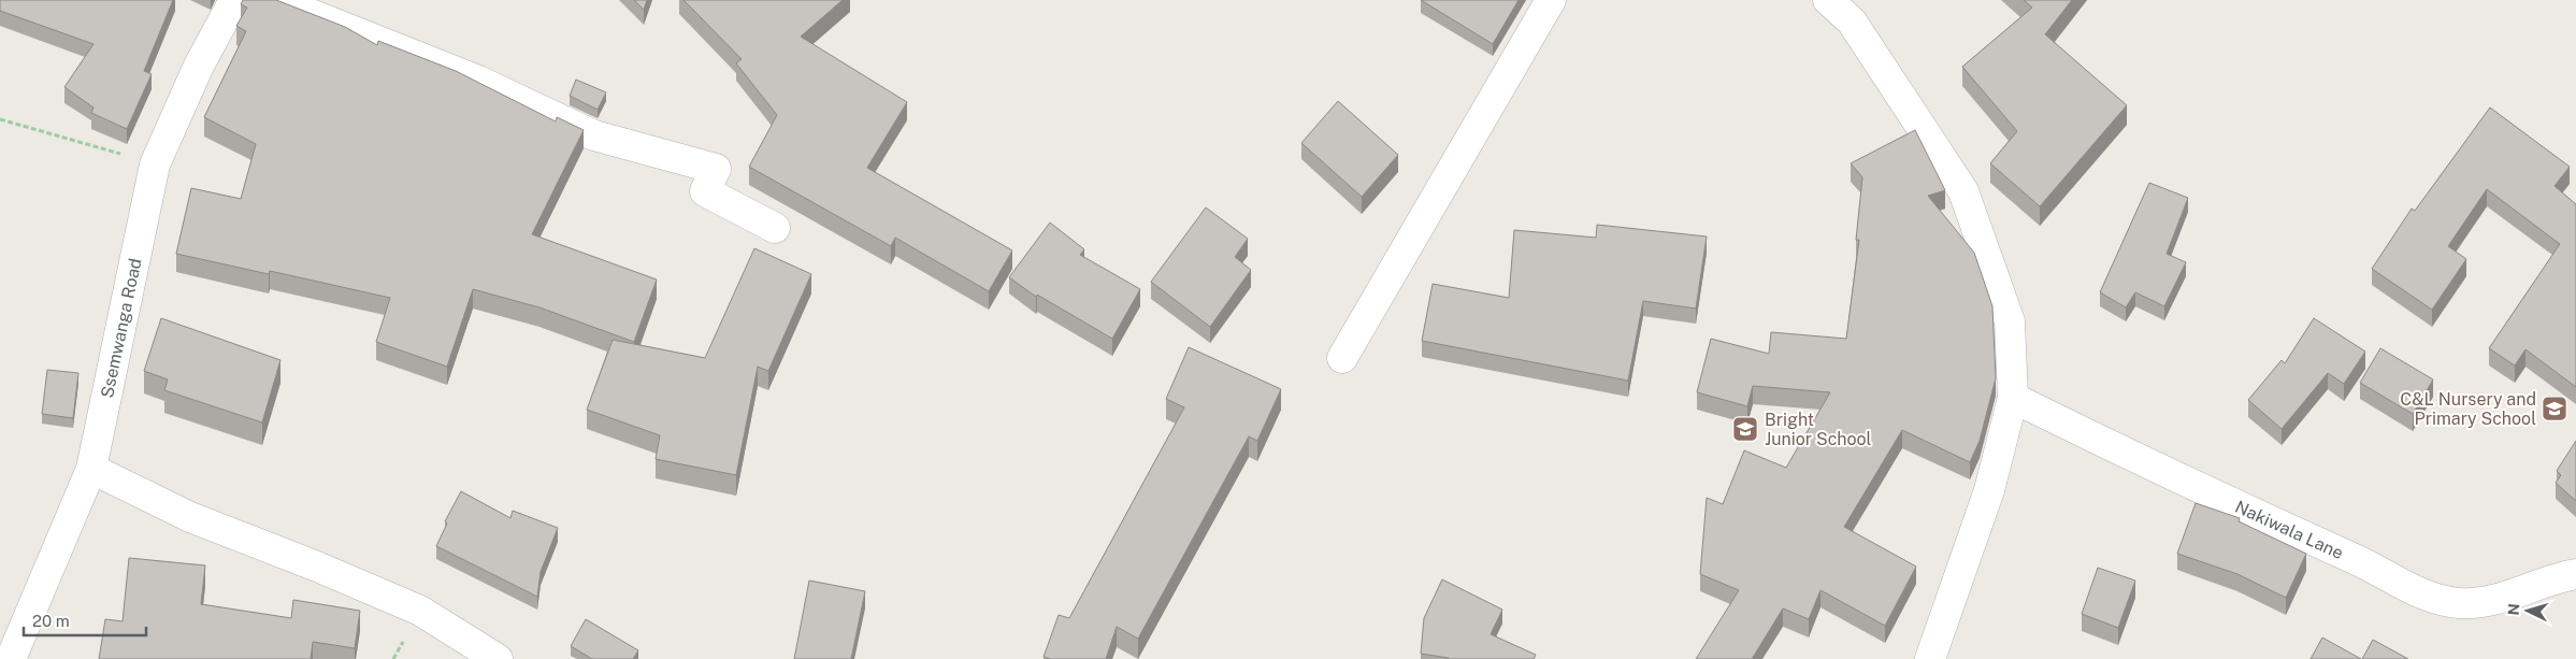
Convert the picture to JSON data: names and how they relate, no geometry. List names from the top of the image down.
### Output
{
  "streets": {
    "street": ["Ssemwanga Road", "Nakiwala Lane"]
  },
  "places": {
    "school or university": ["C&L Nursery and Primary School", "Bright Junior School"]
  },
  "scale_bar": "20 m",
  "north": "left"
}
